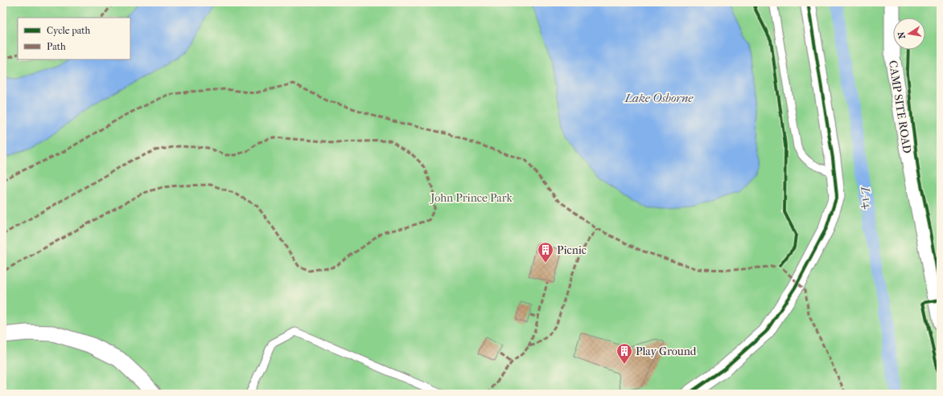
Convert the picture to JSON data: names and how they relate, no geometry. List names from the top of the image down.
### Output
{
  "streets": {
    "street": ["CAMP SITE ROAD"]
  },
  "water": ["Lake Osborne", "L-14"],
  "parks": ["John Prince Park"],
  "places": {
    "building": ["Picnic", "Play Ground"]
  },
  "legend": ["Cycle path", "Path"],
  "north": "left"
}
